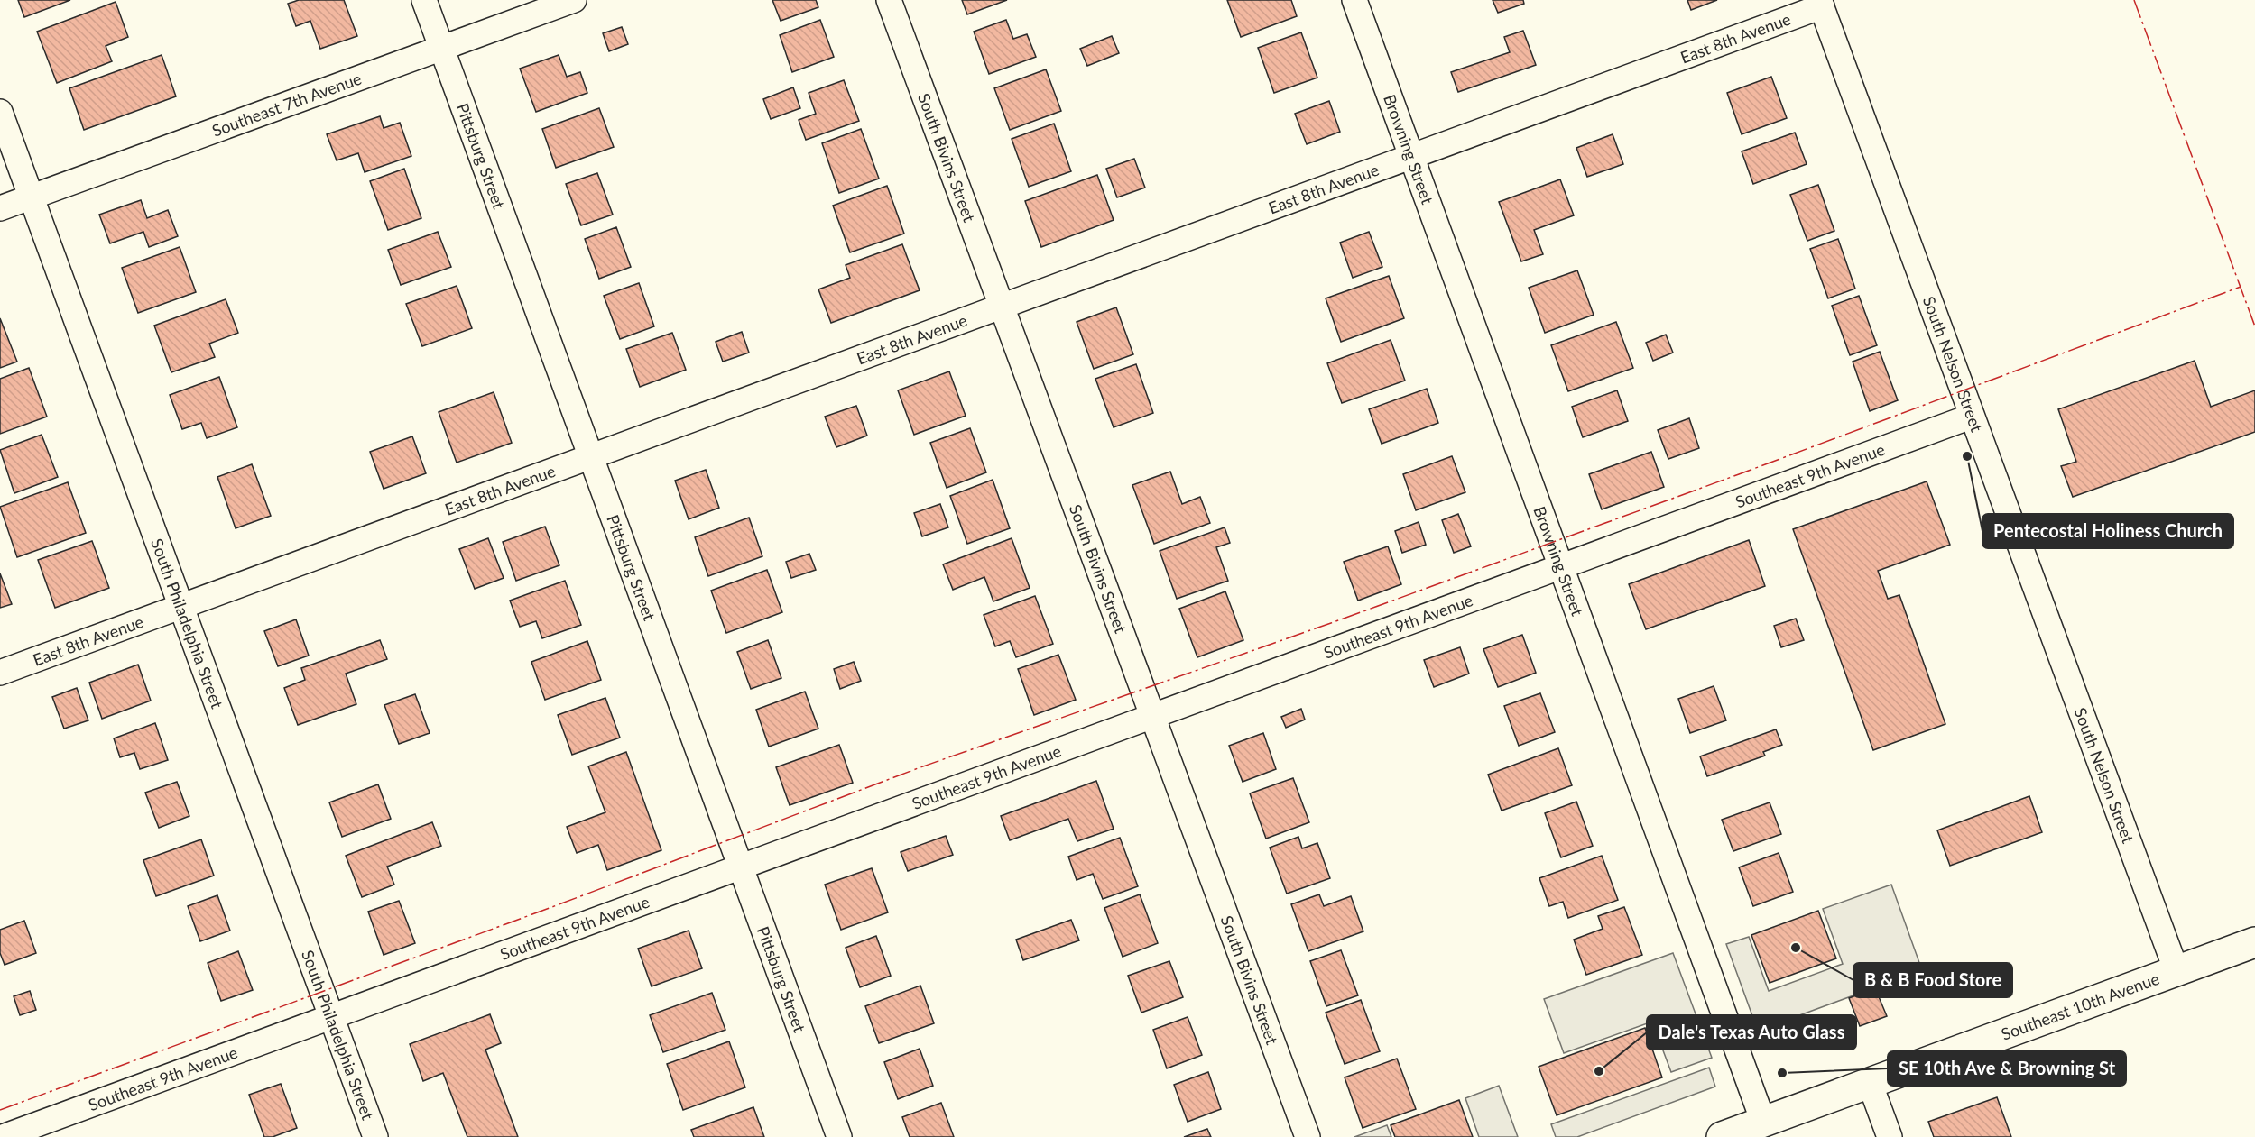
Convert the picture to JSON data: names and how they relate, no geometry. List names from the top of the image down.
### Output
{
  "streets": {
    "main road": ["Southeast 10th Avenue"],
    "street": [
      "East 8th Avenue",
      "Southeast 7th Avenue",
      "Browning Street",
      "Pittsburg Street",
      "South Bivins Street",
      "South Nelson Street",
      "Southeast 9th Avenue",
      "South Philadelphia Street"
    ]
  },
  "crossings": [
    ["East 8th Avenue", "Browning Street"],
    ["East 8th Avenue", "Pittsburg Street"],
    ["East 8th Avenue", "South Bivins Street"],
    ["East 8th Avenue", "South Nelson Street"],
    ["East 8th Avenue", "South Philadelphia Street"],
    ["Southeast 7th Avenue", "Pittsburg Street"],
    ["Southeast 7th Avenue", "South Philadelphia Street"],
    ["Browning Street", "Southeast 9th Avenue"],
    ["Browning Street", "Southeast 10th Avenue"],
    ["Pittsburg Street", "Southeast 9th Avenue"],
    ["South Bivins Street", "Southeast 9th Avenue"],
    ["South Nelson Street", "Southeast 9th Avenue"],
    ["South Nelson Street", "Southeast 10th Avenue"],
    ["Southeast 9th Avenue", "South Philadelphia Street"]
  ],
  "places": [
    "Pentecostal Holiness Church",
    "B & B Food Store",
    "Dale's Texas Auto Glass",
    "SE 10th Ave & Browning St"
  ]
}
